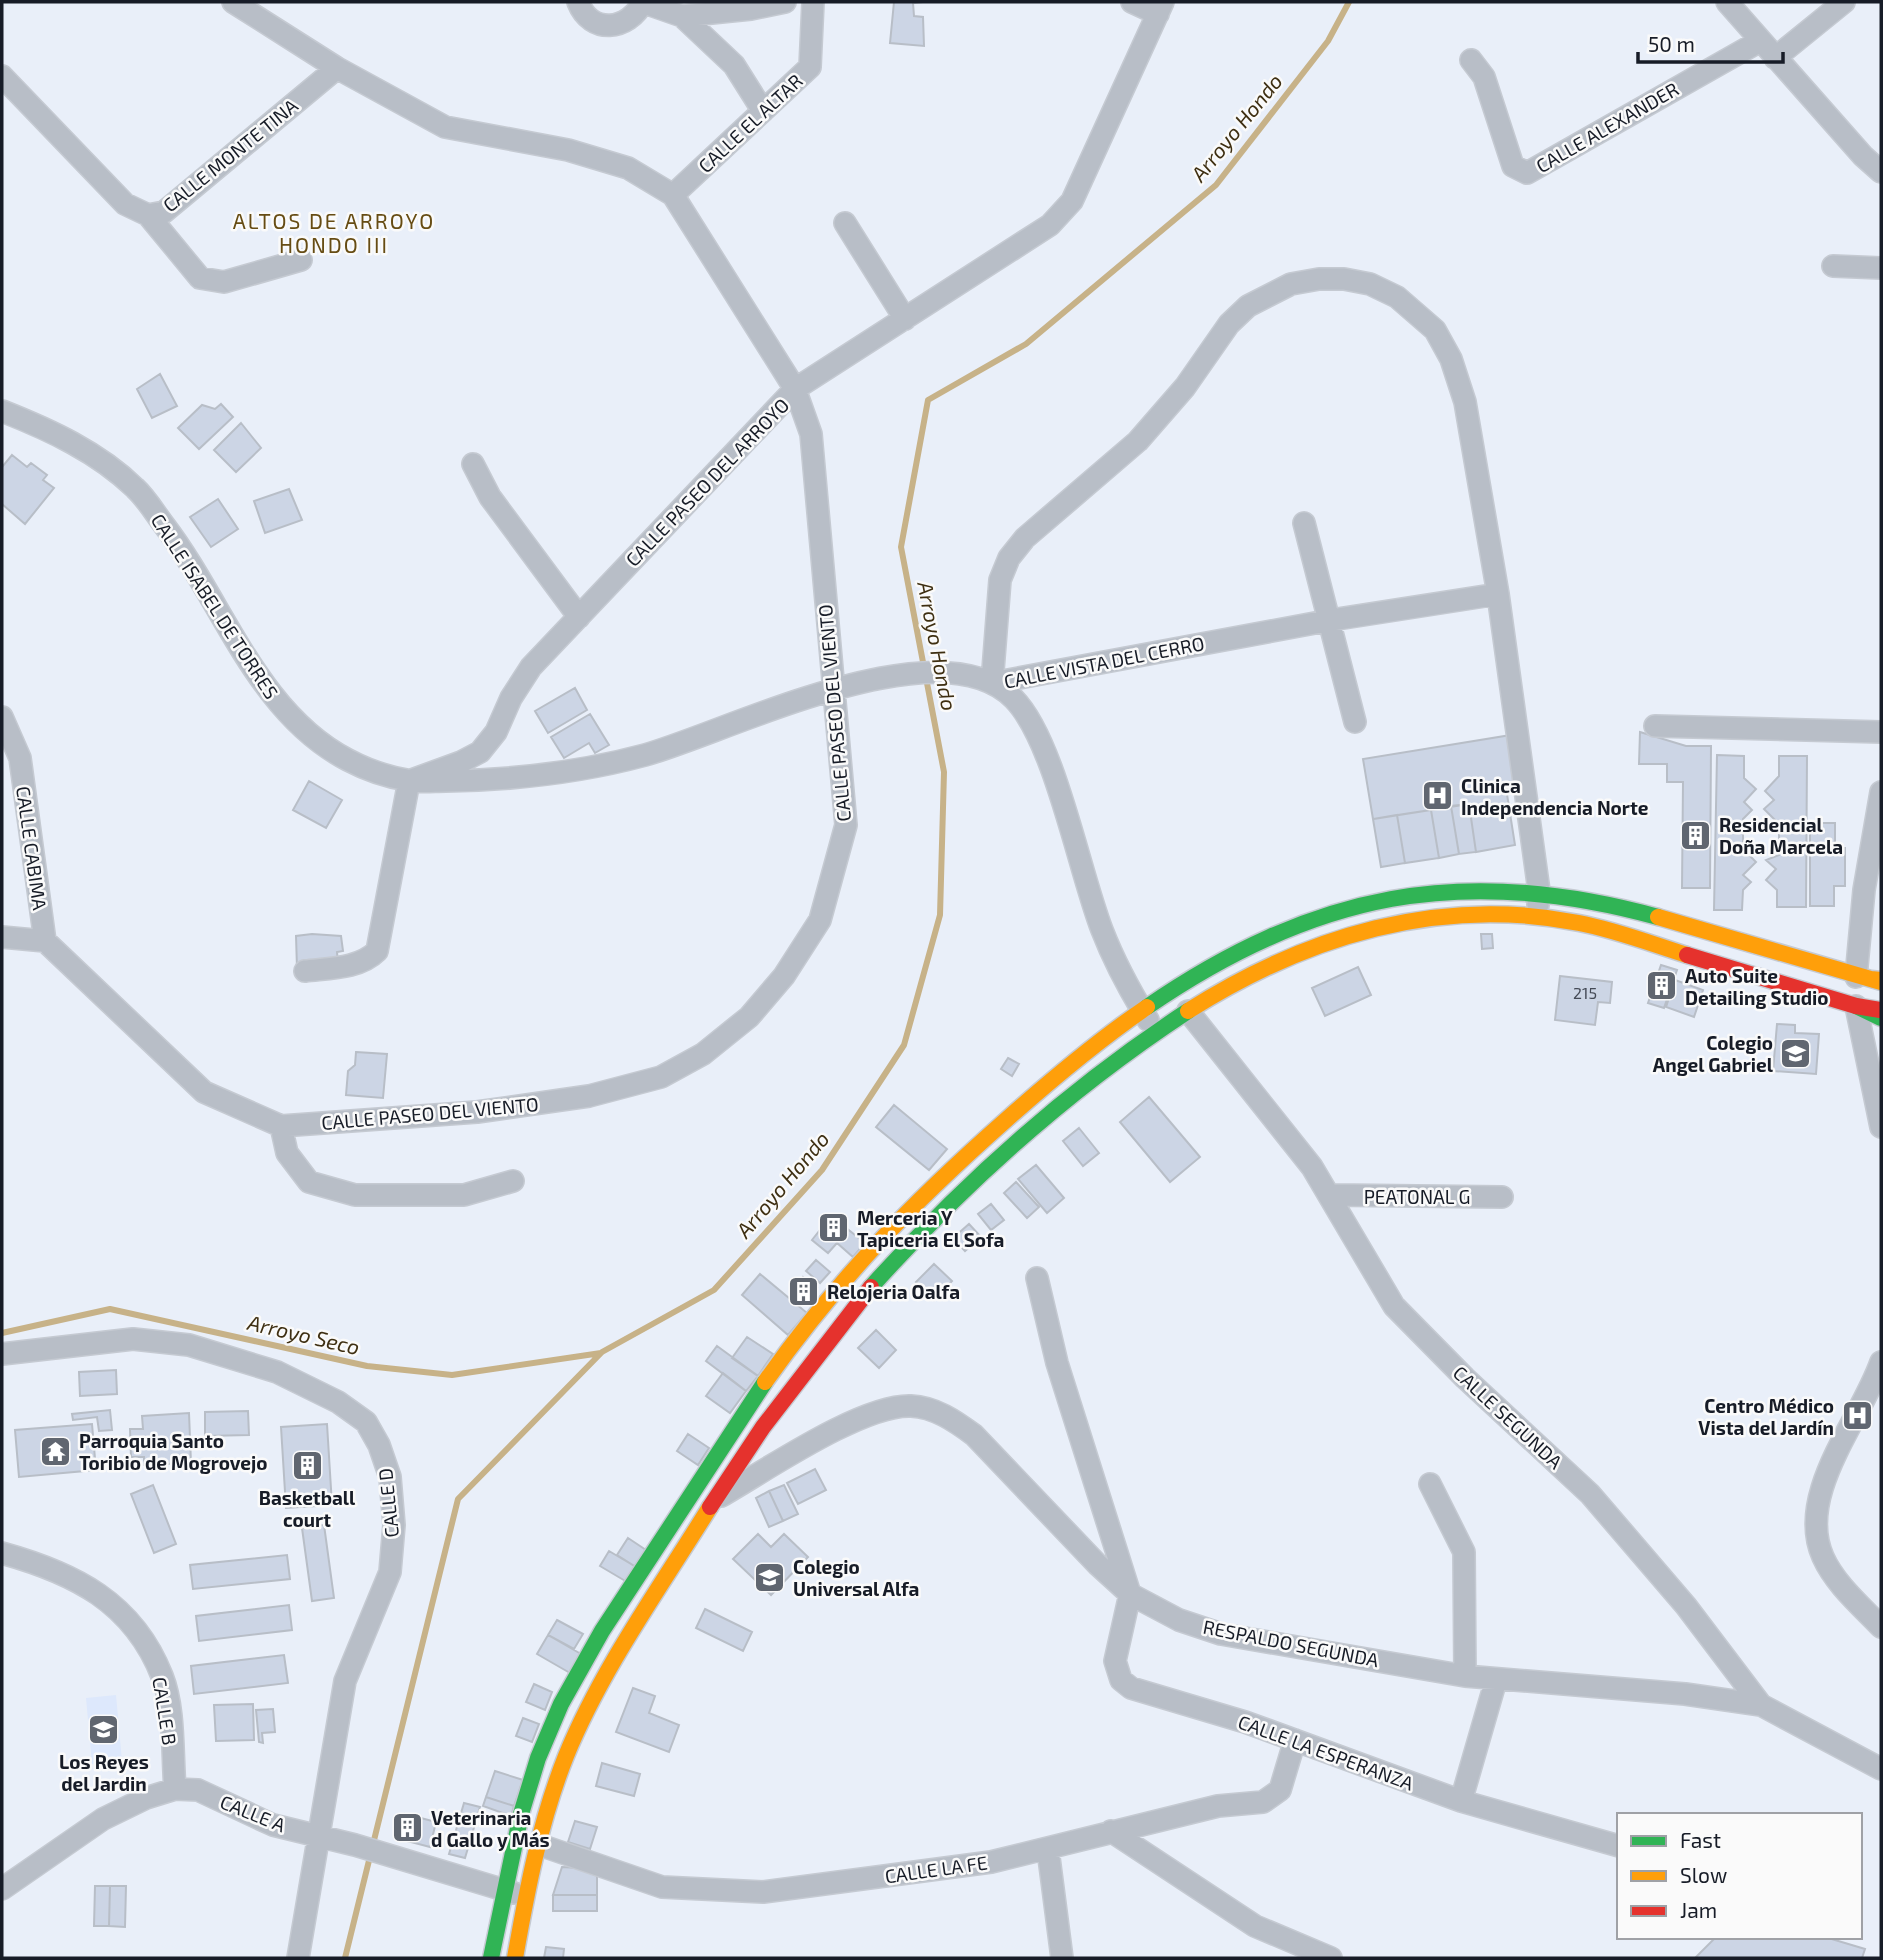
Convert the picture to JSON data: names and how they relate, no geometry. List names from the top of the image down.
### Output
{
  "streets": {
    "street": [
      "CALLE EL ALTAR",
      "CALLE ALEXANDER",
      "CALLE MONTE TINA",
      "CALLE PASEO DEL ARROYO",
      "CALLE ISABEL DE TORRES",
      "CALLE VISTA DEL CERRO",
      "CALLE PASEO DEL VIENTO",
      "CALLE CABIMA",
      "PEATONAL G",
      "CALLE SEGUNDA",
      "CALLE D",
      "RESPALDO SEGUNDA",
      "CALLE B",
      "CALLE LA ESPERANZA",
      "CALLE A",
      "CALLE LA FE"
    ]
  },
  "crossings": [
    ["CALLE EL ALTAR", "CALLE PASEO DEL VIENTO"],
    ["CALLE PASEO DEL ARROYO", "CALLE ISABEL DE TORRES"],
    ["CALLE PASEO DEL ARROYO", "CALLE PASEO DEL VIENTO"],
    ["CALLE ISABEL DE TORRES", "CALLE VISTA DEL CERRO"],
    ["CALLE ISABEL DE TORRES", "CALLE PASEO DEL VIENTO"],
    ["CALLE PASEO DEL VIENTO", "CALLE CABIMA"],
    ["PEATONAL G", "CALLE SEGUNDA"],
    ["CALLE SEGUNDA", "RESPALDO SEGUNDA"],
    ["CALLE D", "CALLE A"],
    ["RESPALDO SEGUNDA", "CALLE LA ESPERANZA"],
    ["CALLE B", "CALLE A"],
    ["CALLE LA ESPERANZA", "CALLE LA FE"]
  ],
  "districts": ["ALTOS DE ARROYO HONDO III"],
  "water": ["Arroyo Hondo", "Arroyo Seco"],
  "places": {
    "hospital": ["Clinica Independencia Norte", "Centro Médico Vista del Jardín"],
    "building": [
      "Residencial Doña Marcela",
      "Auto Suite Detailing Studio",
      "Merceria Y Tapiceria El Sofa",
      "Relojeria Oalfa",
      "Basketball court",
      "Veterinaria d Gallo y Más"
    ],
    "school or university": ["Colegio Angel Gabriel", "Colegio Universal Alfa", "Los Reyes del Jardin"],
    "temple": ["Parroquia Santo Toribio de Mogrovejo"]
  },
  "house_numbers": ["215"],
  "legend": ["Fast", "Slow", "Jam"],
  "scale_bar": "50 m"
}
